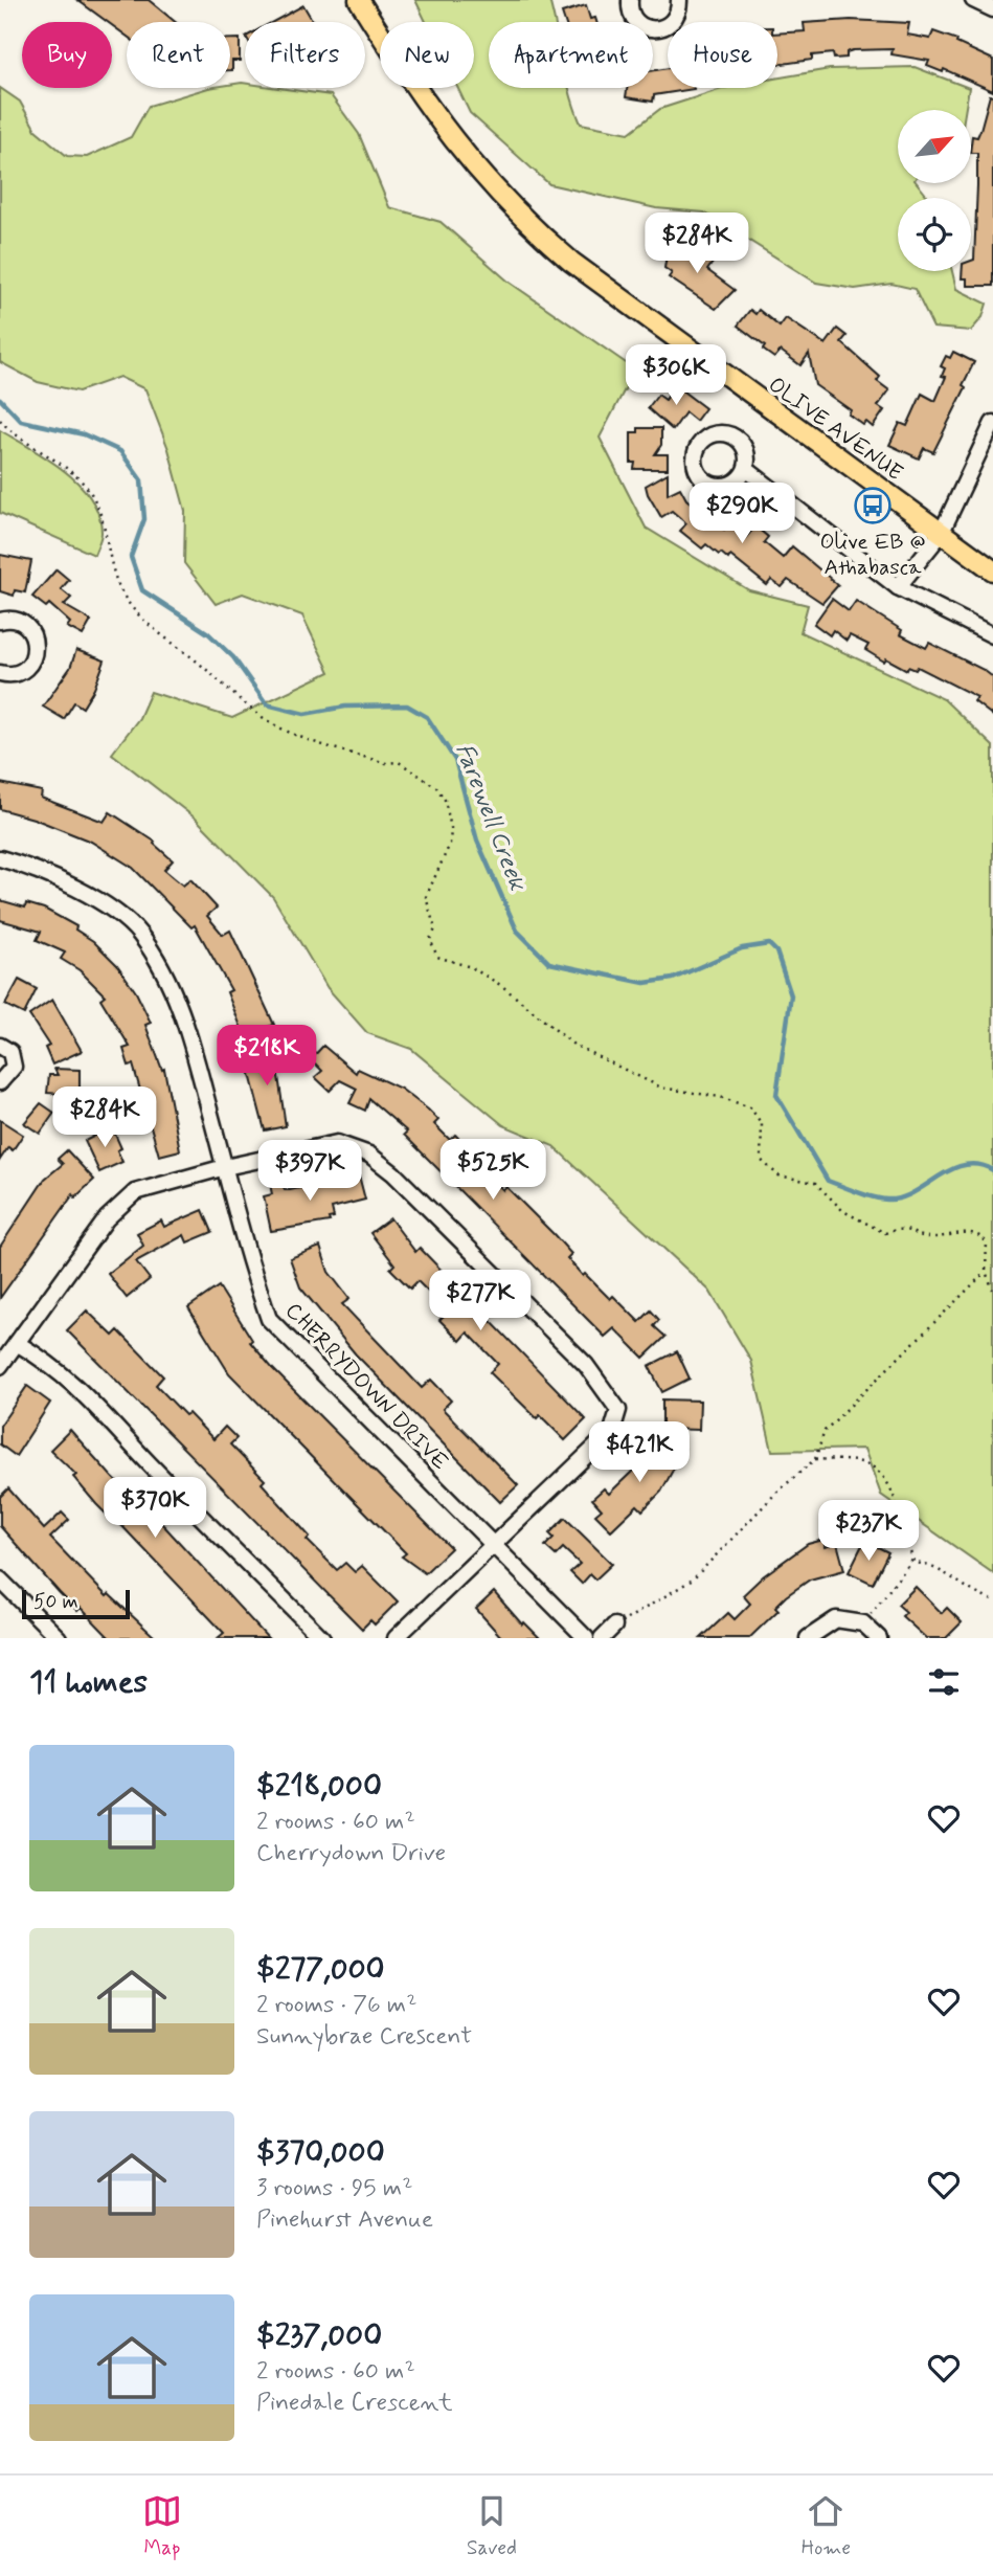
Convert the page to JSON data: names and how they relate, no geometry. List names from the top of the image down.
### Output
{
  "streets": {
    "main road": ["OLIVE AVENUE"],
    "street": ["CHERRYDOWN DRIVE"]
  },
  "water": ["Farewell Creek"],
  "places": {
    "bus stop": ["Olive EB @ Athabasca"]
  },
  "scale_bar": "50 m",
  "north": "top right",
  "page": {
    "chip": [
      "Buy",
      "Rent",
      "Filters",
      "New",
      "Apartment",
      "House"
    ],
    "price": [
      "$284K",
      "$306K",
      "$290K",
      "$218K",
      "$284K",
      "$525K",
      "$397K",
      "$277K",
      "$421K",
      "$370K",
      "$237K"
    ],
    "scale": "50 m",
    "heading": "11 homes",
    "list": [
      {
        "name": "$218,000",
        "note": "2 rooms · 60 m² · Cherrydown Drive"
      },
      {
        "name": "$277,000",
        "note": "2 rooms · 76 m² · Sunnybrae Crescent"
      },
      {
        "name": "$370,000",
        "note": "3 rooms · 95 m² · Pinehurst Avenue"
      },
      {
        "name": "$237,000",
        "note": "2 rooms · 60 m² · Pinedale Crescent"
      }
    ],
    "tabs": ["Map", "Saved", "Home"]
  }
}
